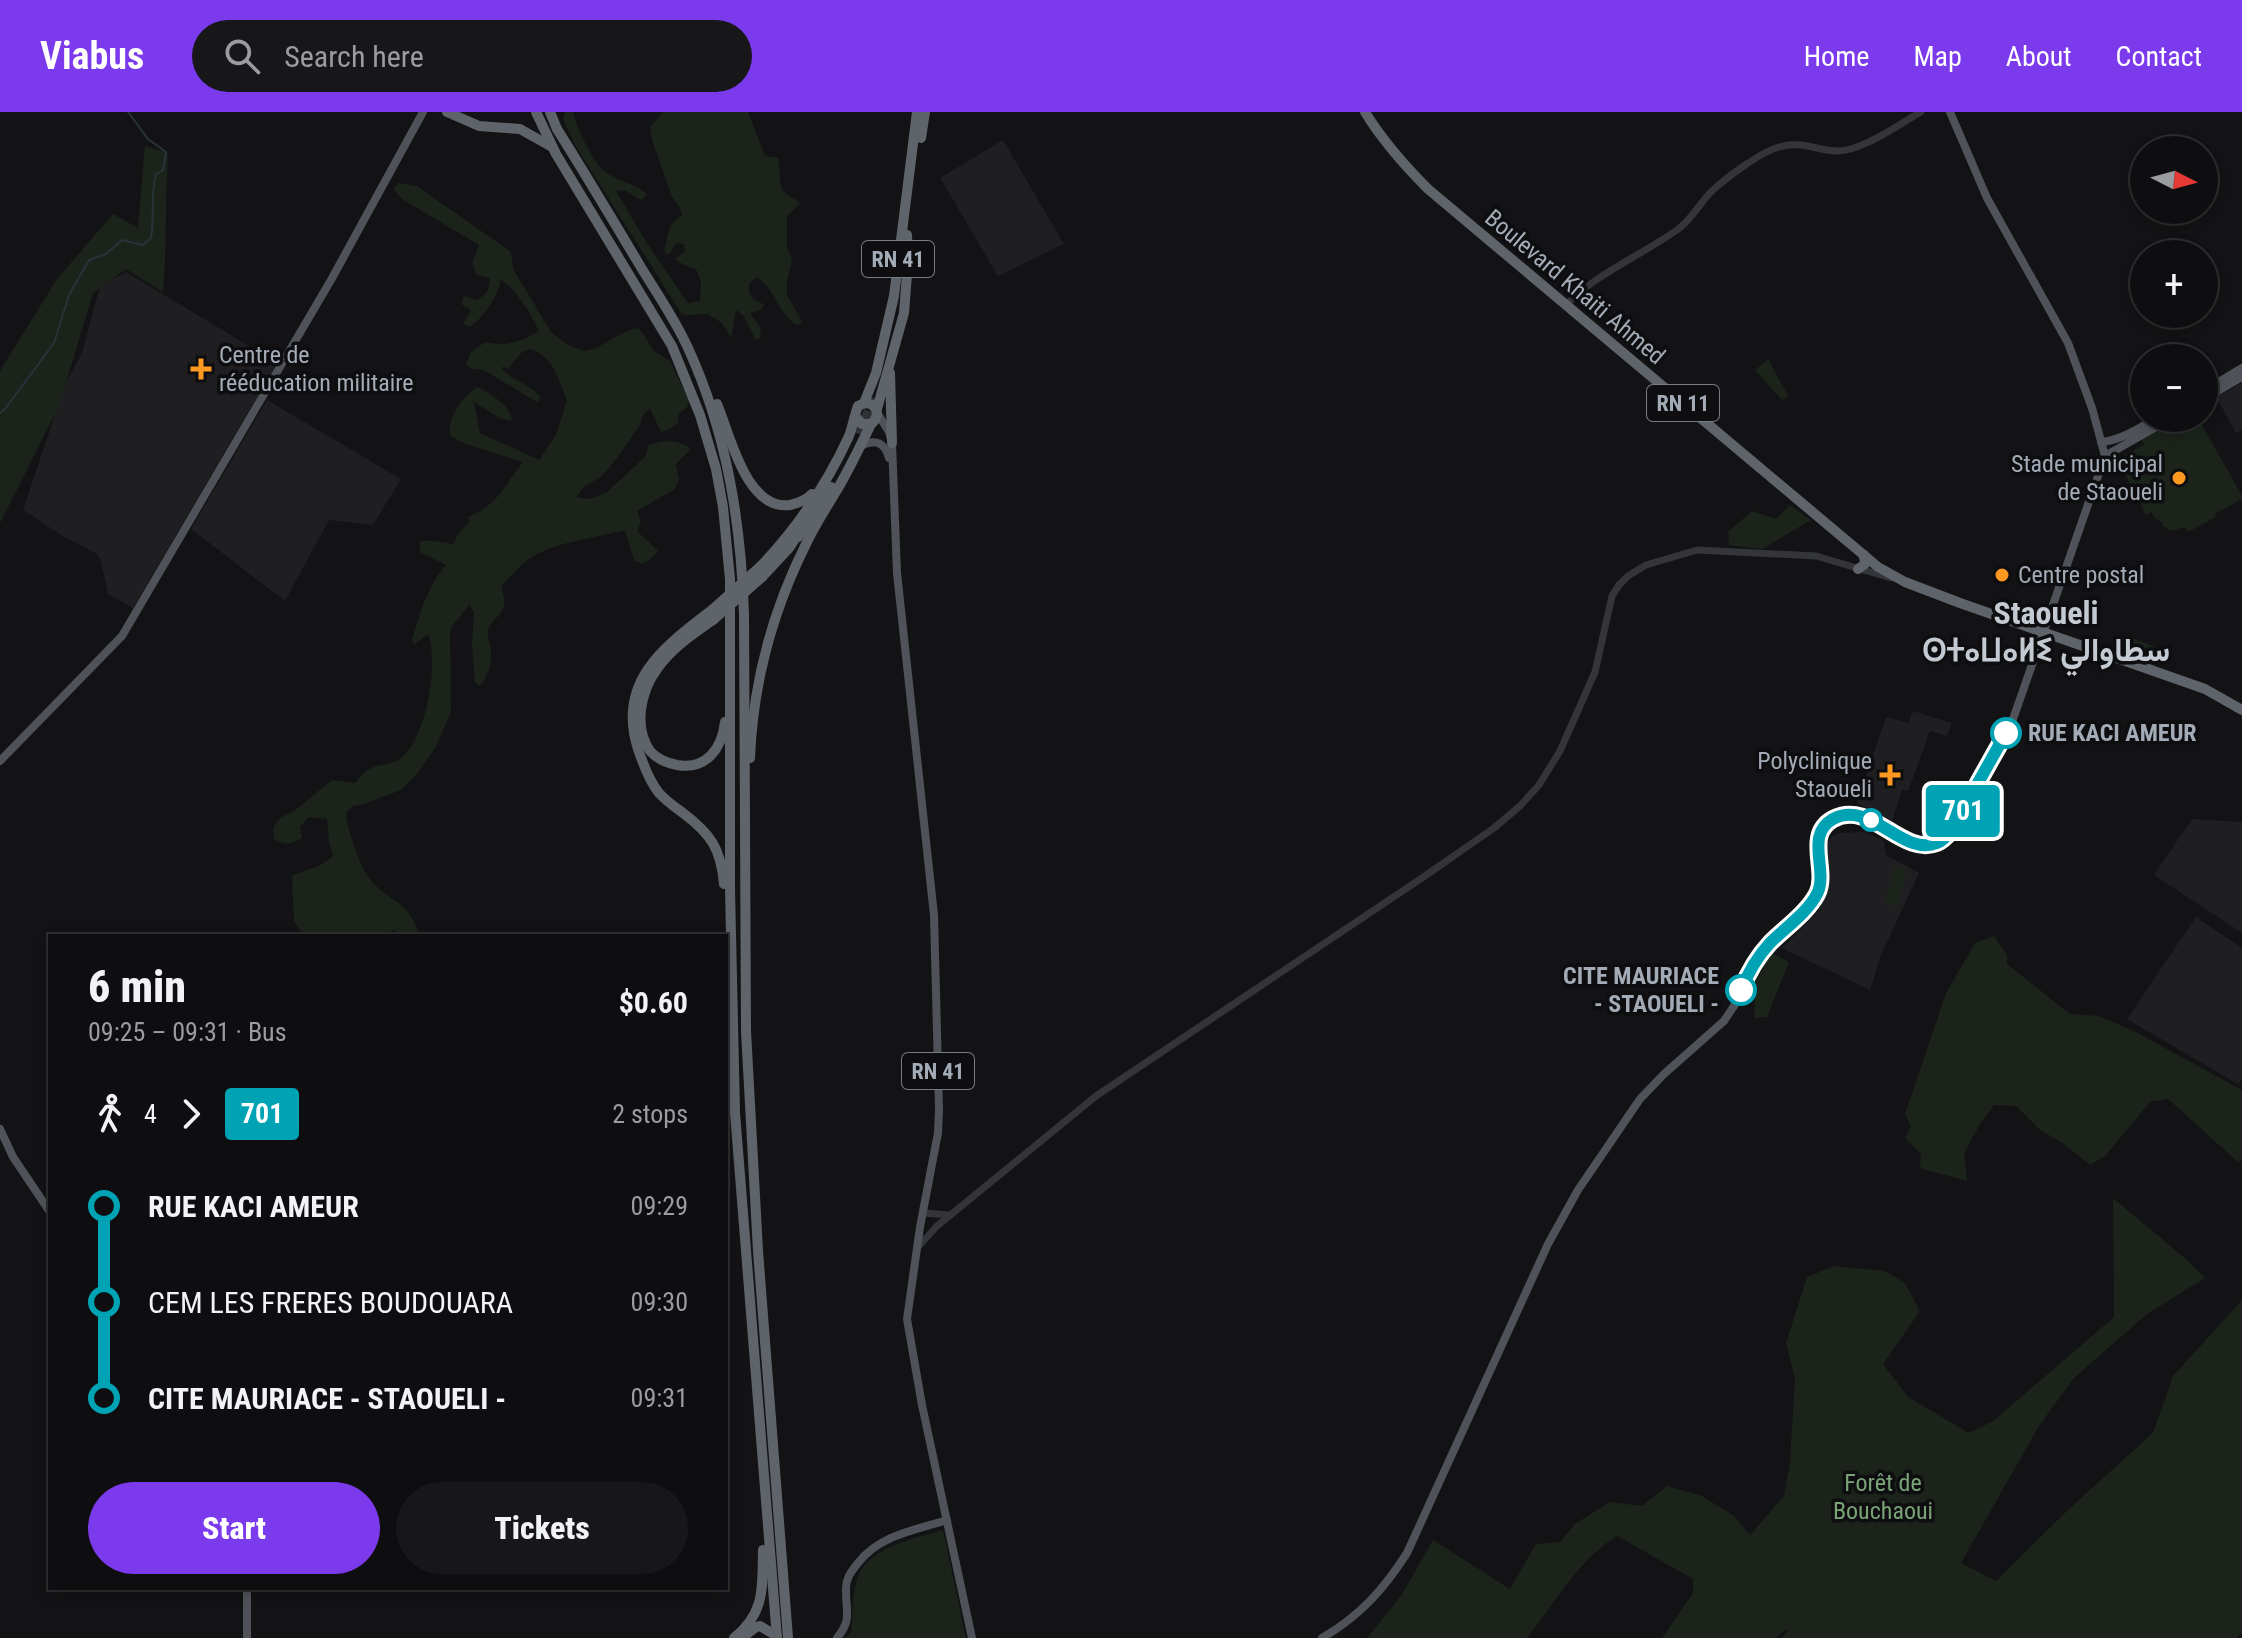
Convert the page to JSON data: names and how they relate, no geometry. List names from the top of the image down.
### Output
{
  "streets": {
    "highway": ["RN 41", "Boulevard Khaiti Ahmed", "RN 11"]
  },
  "districts": ["Staoueli ⵙⵜⴰⵡⴰⵍⵉ سطاوالي"],
  "parks": ["Forêt de Bouchaoui"],
  "places": {
    "health": ["Centre de rééducation militaire", "Polyclinique Staoueli"],
    "other": [
      "Stade municipal de Staoueli",
      "Centre postal",
      "RUE KACI AMEUR",
      "CITE MAURIACE - STAOUELI -"
    ]
  },
  "lines": ["bus line 701"],
  "north": "right",
  "page": {
    "header": "Viabus",
    "search": "Search here",
    "nav": [
      "Home",
      "Map",
      "About",
      "Contact"
    ],
    "on_map": "701",
    "map_buttons": ["+", "−"],
    "heading": ["6 min", "09:25 – 09:31 · Bus", "$0.60"],
    "legs": ["4", "701", "2 stops"],
    "list": [
      {
        "name": "RUE KACI AMEUR",
        "value": "09:29"
      },
      {
        "name": "CEM LES FRERES BOUDOUARA",
        "value": "09:30"
      },
      {
        "name": "CITE MAURIACE - STAOUELI -",
        "value": "09:31"
      }
    ],
    "buttons": ["Start", "Tickets"]
  }
}
